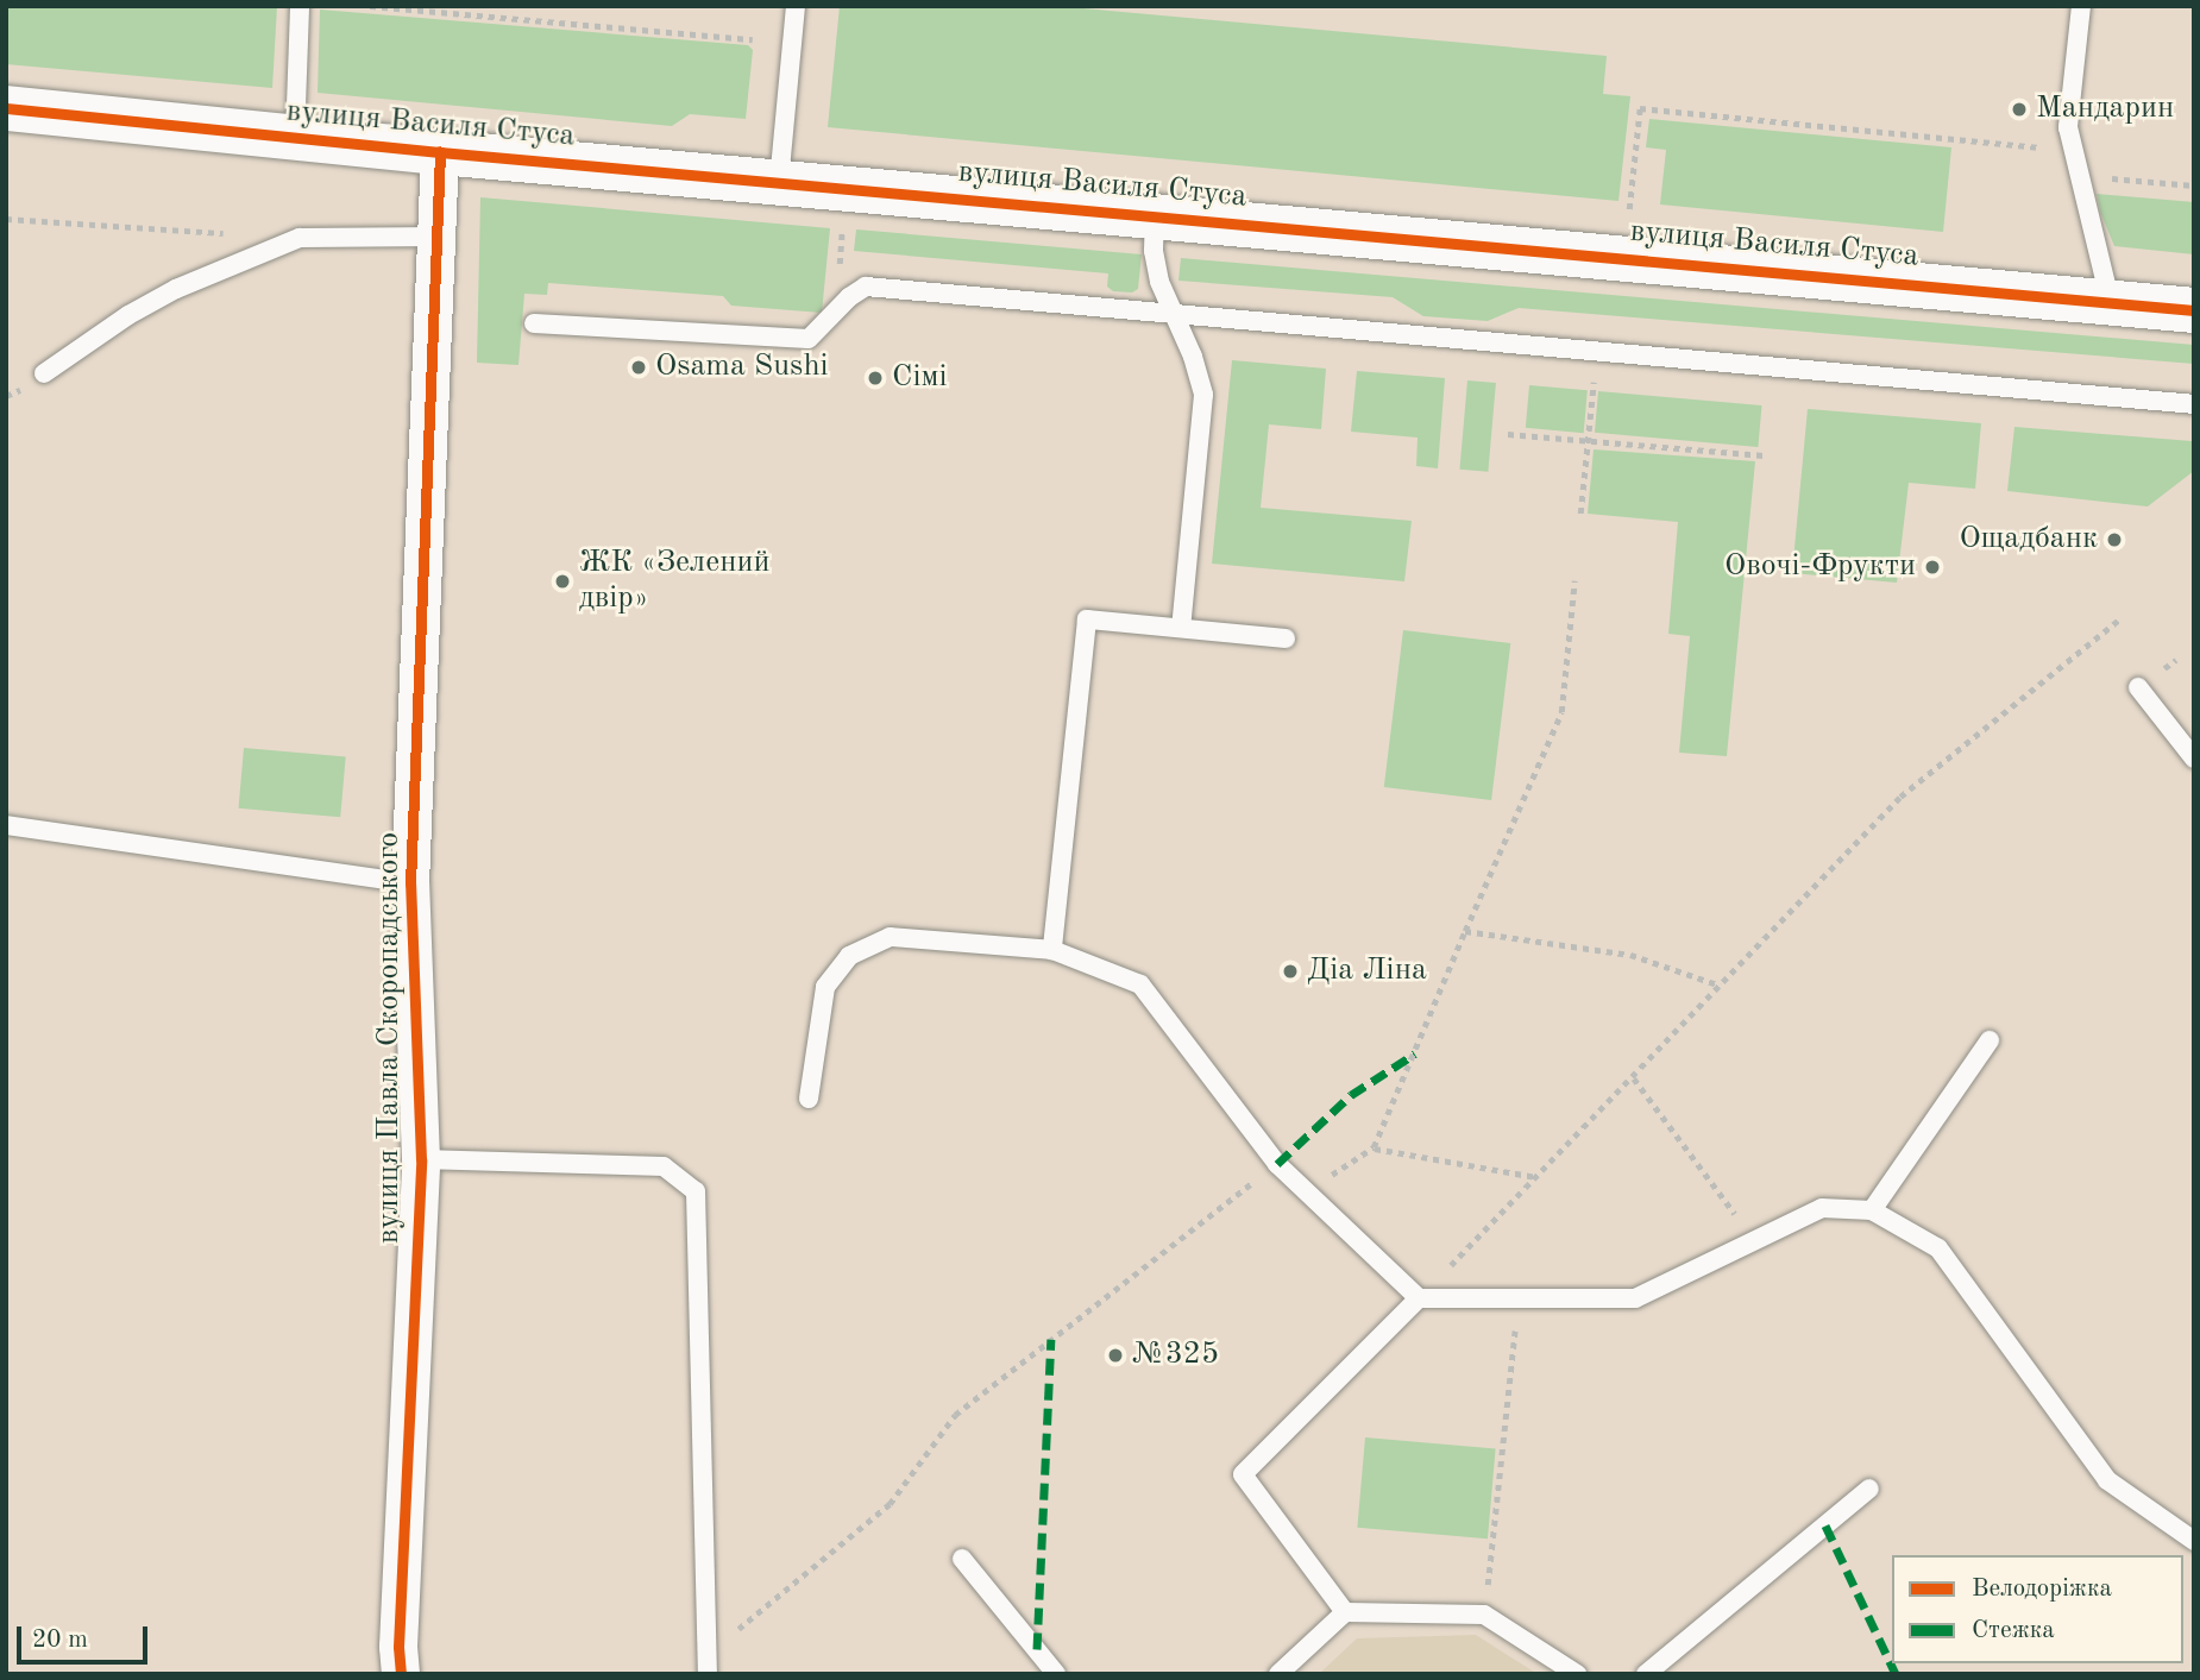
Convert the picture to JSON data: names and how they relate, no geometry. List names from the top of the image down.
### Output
{
  "streets": {
    "street": ["вулиця Василя Стуса", "вулиця Павла Скоропадського"]
  },
  "crossings": [
    ["вулиця Василя Стуса", "вулиця Павла Скоропадського"]
  ],
  "places": [
    "Мандарин",
    "Osama Sushi",
    "Сімі",
    "Ощадбанк",
    "Овочі-Фрукти",
    "ЖК «Зелений двір»",
    "Діа Ліна",
    "№325"
  ],
  "legend": ["Велодоріжка", "Стежка"],
  "scale_bar": "20 m"
}
